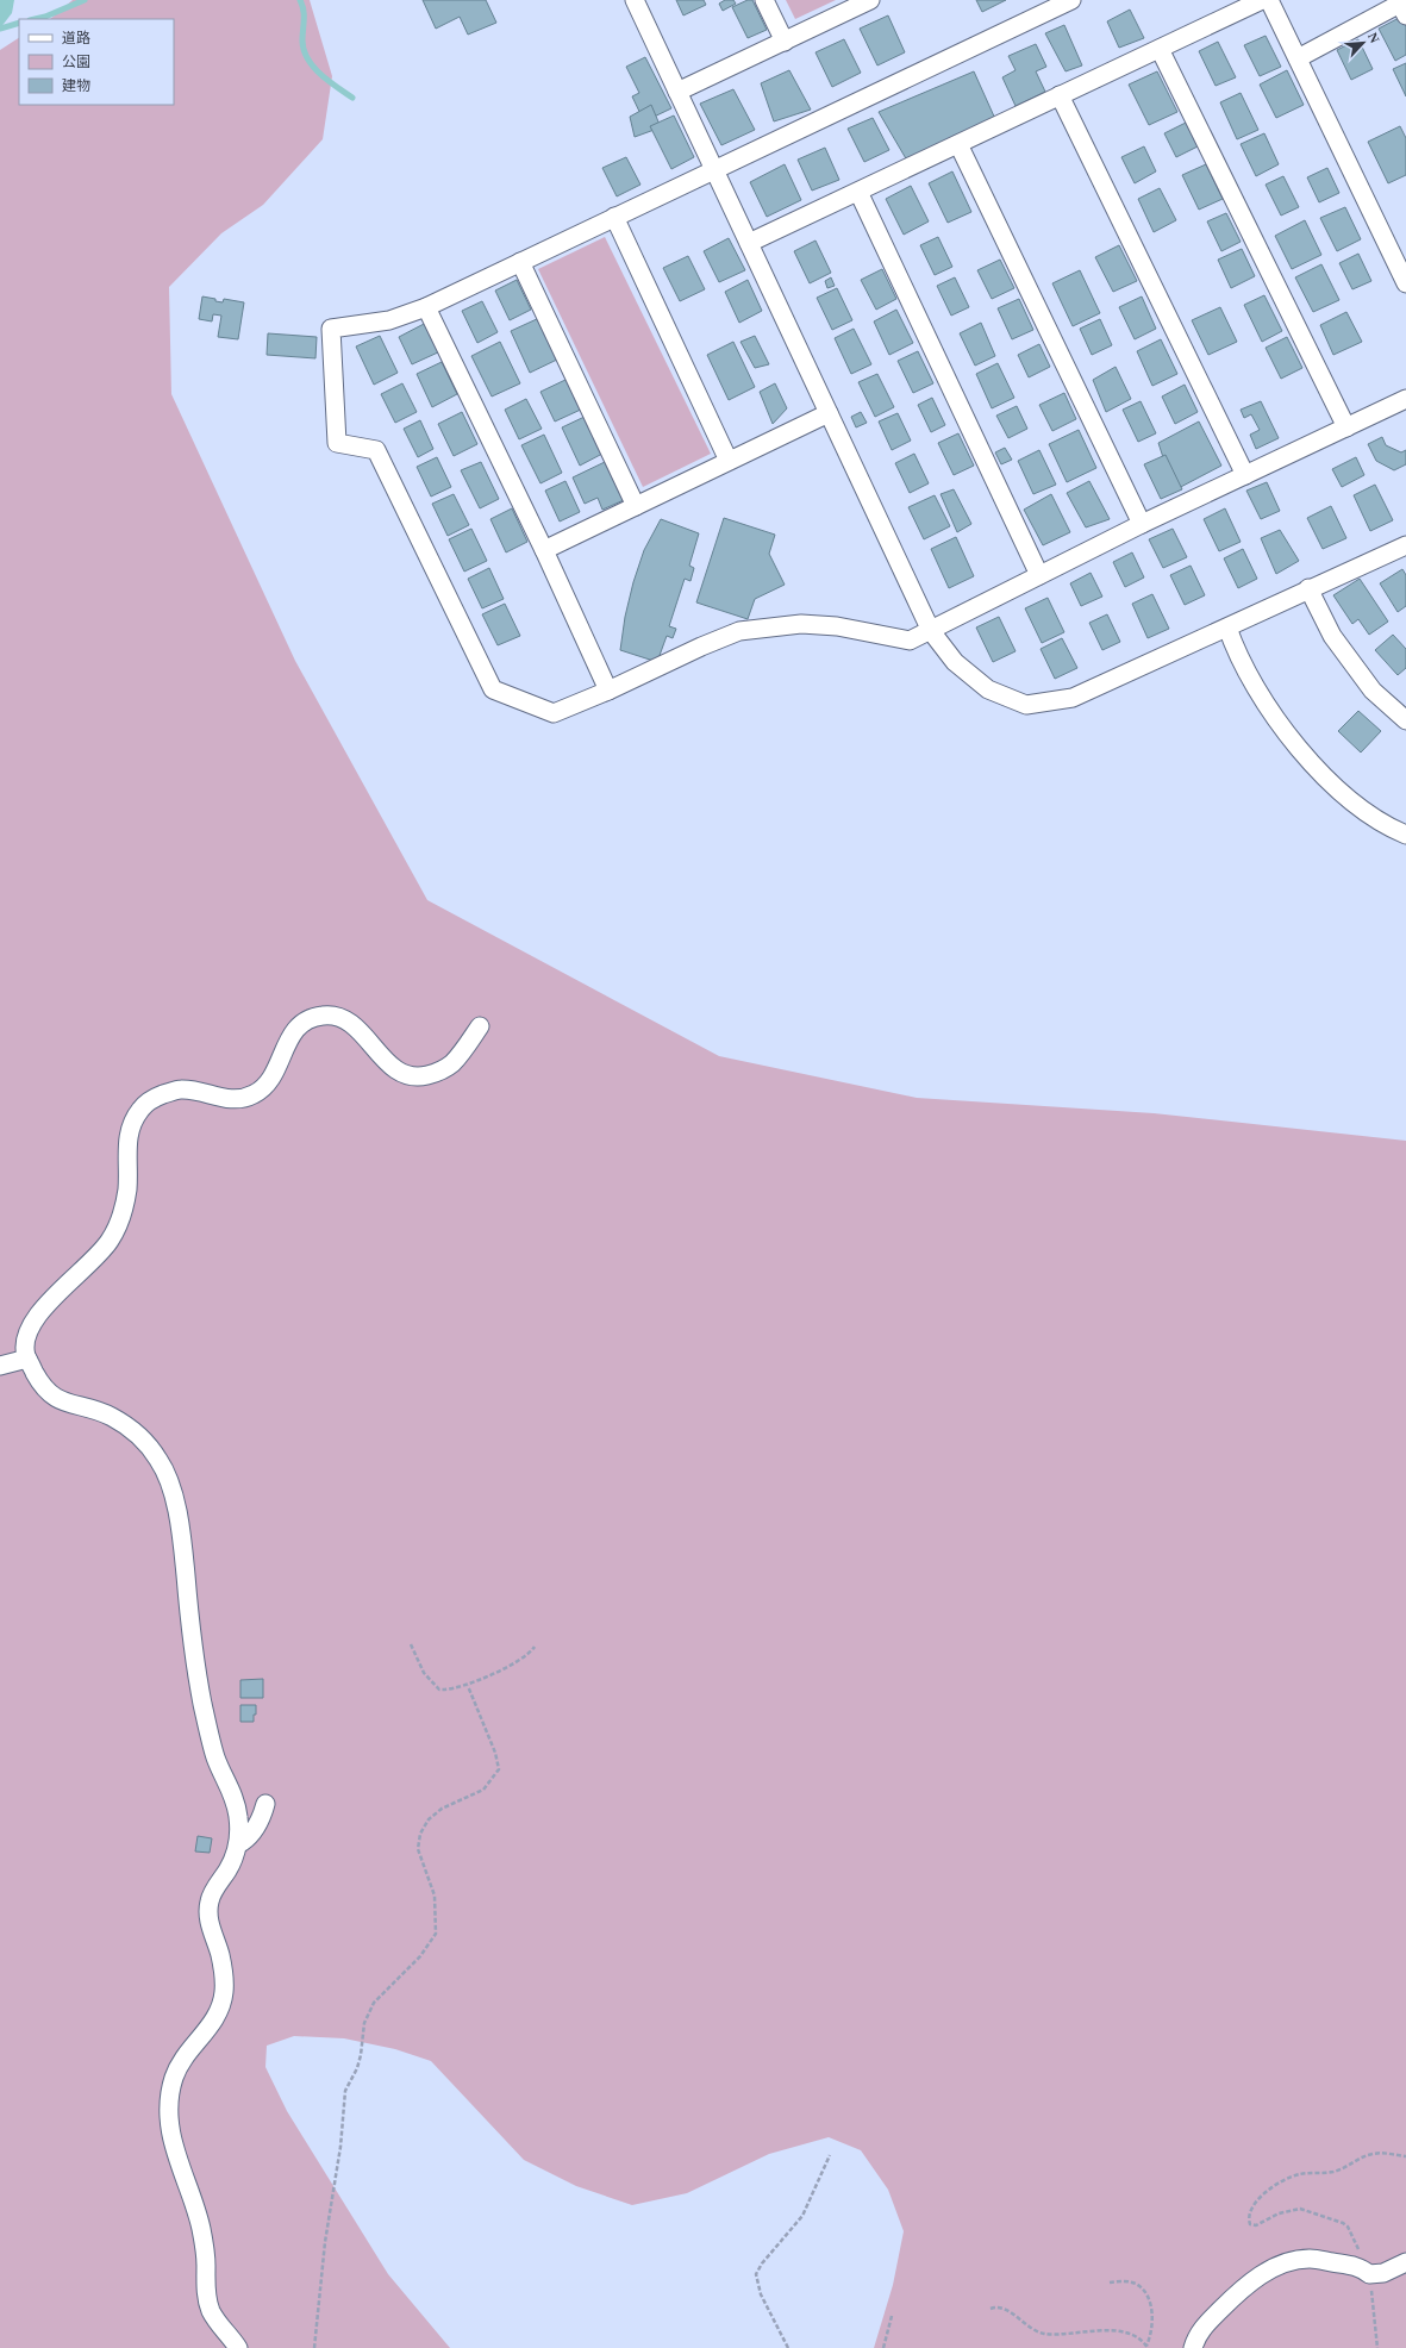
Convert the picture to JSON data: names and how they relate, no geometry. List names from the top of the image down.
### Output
{
  "legend": ["道路", "公園", "建物"],
  "north": "top right"
}
